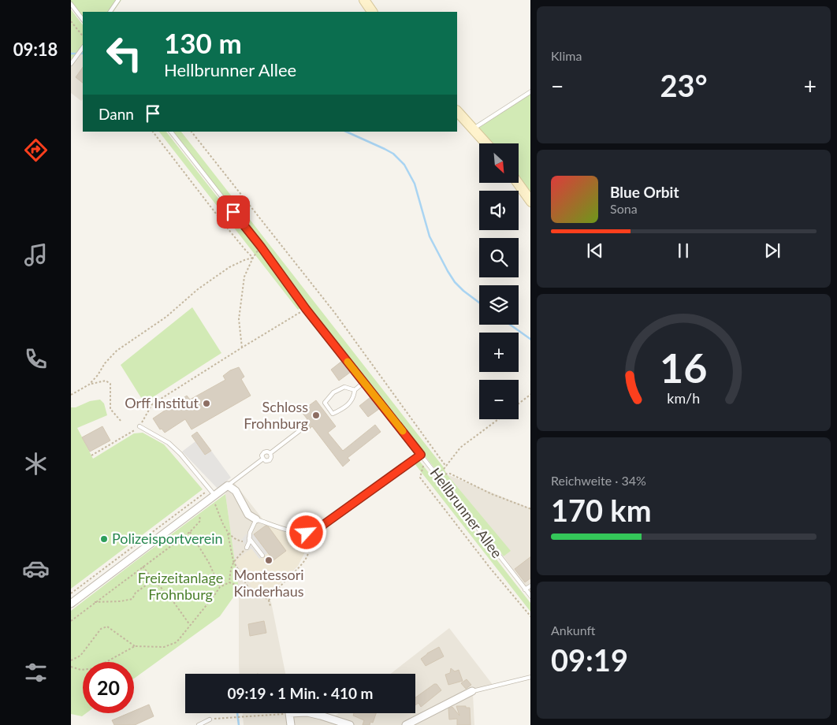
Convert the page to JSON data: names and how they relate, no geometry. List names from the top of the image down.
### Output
{
  "streets": {
    "lane": ["Hellbrunner Allee"]
  },
  "parks": ["Freizeitanlage Frohnburg"],
  "places": [
    "Orff Institut",
    "Schloss Frohnburg",
    "Polizeisportverein",
    "Montessori Kinderhaus"
  ],
  "north": "bottom right",
  "page": {
    "tabs": "09:18",
    "tile": [
      "Klima",
      ["Reichweite · 34%", "170 km"],
      ["Ankunft", "09:19"]
    ],
    "turn": ["130 m", "Hellbrunner Allee"],
    "heat": ["−", "23°", "+"],
    "then": "Dann",
    "map_buttons": ["+", "−"],
    "song": ["Blue Orbit", "Sona"],
    "limit": "20",
    "trip": "09:19 · 1 Min. · 410 m",
    "gauge": ["16", "km/h"]
  }
}
